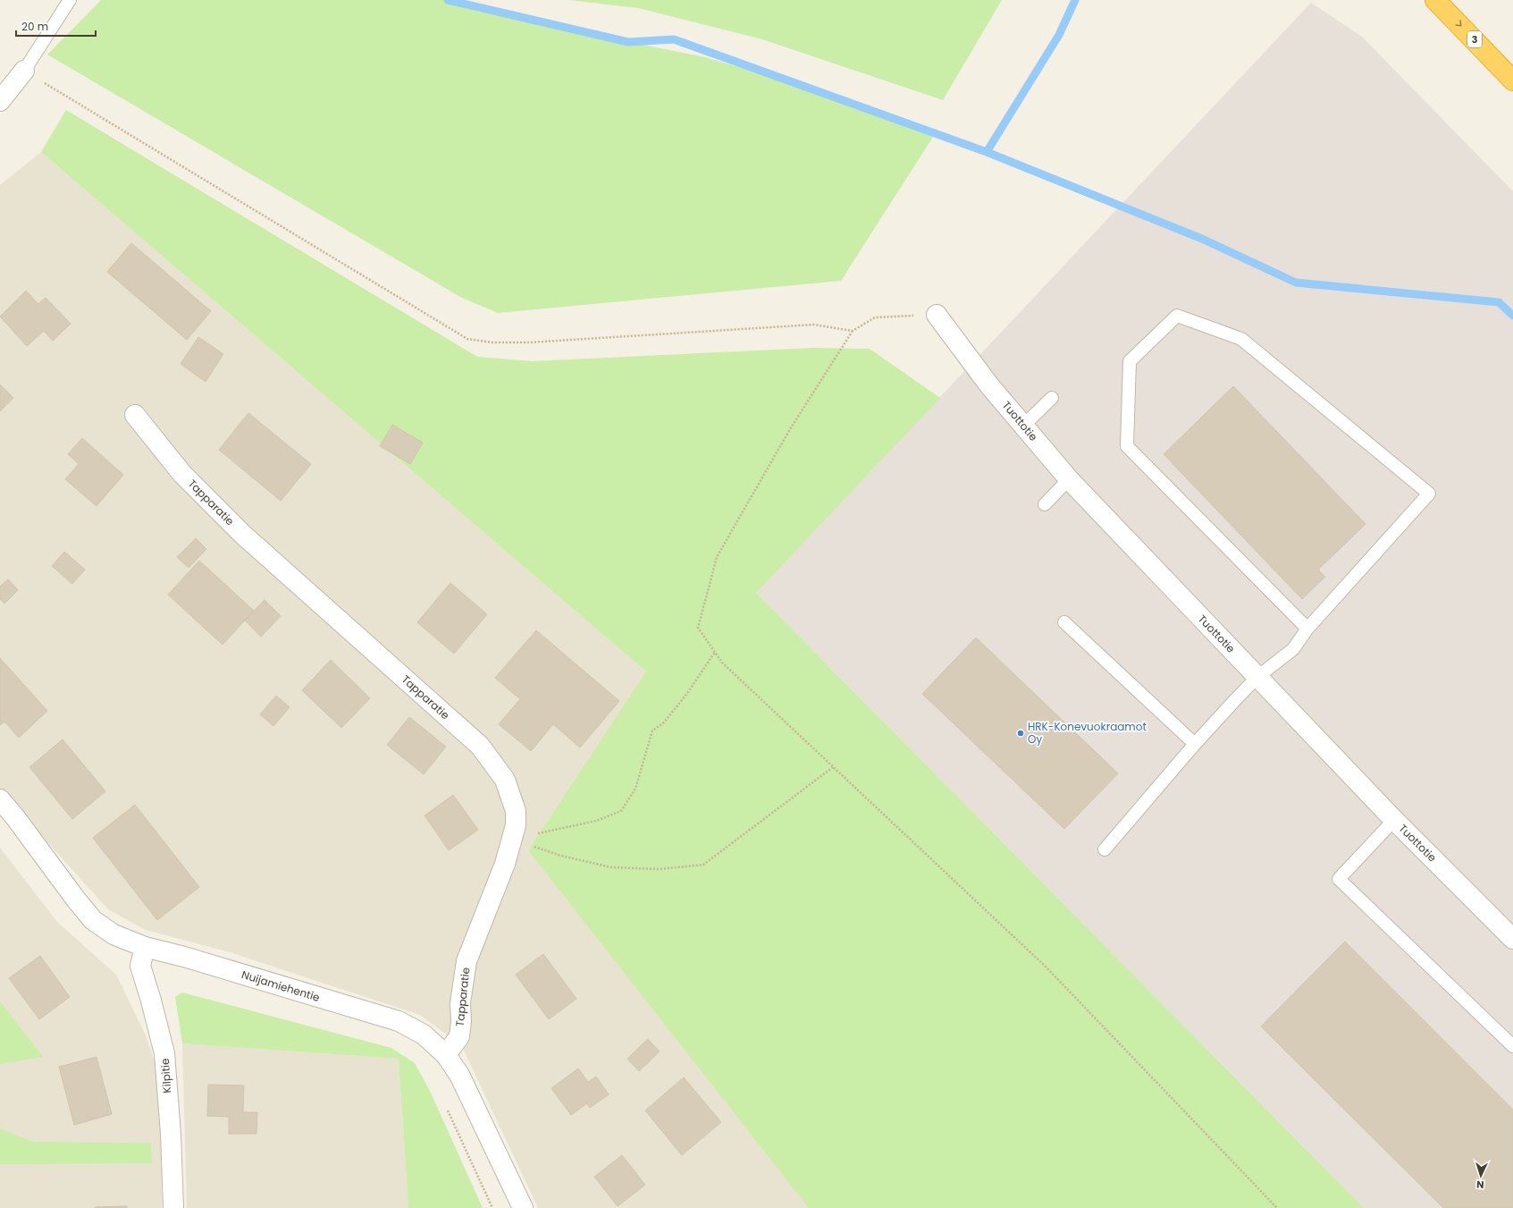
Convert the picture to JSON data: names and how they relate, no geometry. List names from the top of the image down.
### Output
{
  "streets": {
    "highway": ["3"],
    "street": [
      "Tuottotie",
      "Tapparatie",
      "Nuijamiehentie",
      "Kilpitie"
    ]
  },
  "crossings": [
    ["Tapparatie", "Nuijamiehentie"],
    ["Nuijamiehentie", "Kilpitie"]
  ],
  "places": ["HRK-Konevuokraamot Oy"],
  "scale_bar": "20 m",
  "north": "bottom"
}
